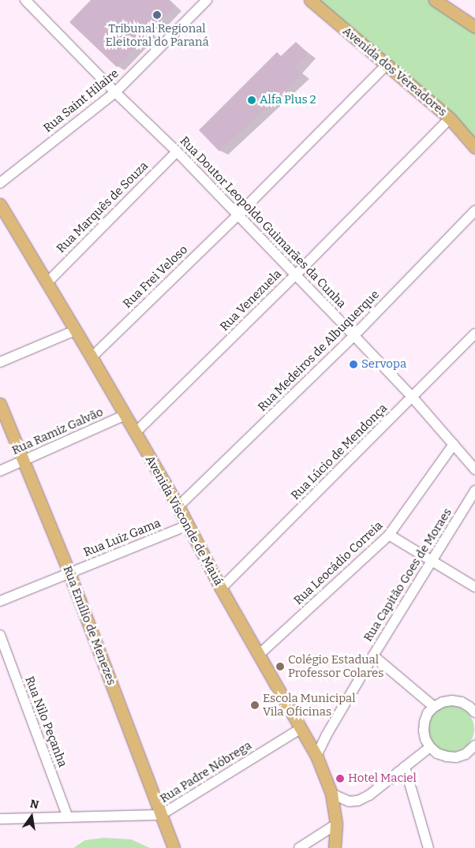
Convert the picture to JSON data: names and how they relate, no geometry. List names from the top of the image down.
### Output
{
  "streets": {
    "main road": ["Avenida dos Vereadores", "Avenida Visconde de Mauá", "Rua Emílio de Menezes"],
    "street": [
      "Rua Saint Hilaire",
      "Rua Marquês de Souza",
      "Rua Doutor Leopoldo Guimarães da Cunha",
      "Rua Frei Veloso",
      "Rua Venezuela",
      "Rua Medeiros de Albuquerque",
      "Rua Ramiz Galvão",
      "Rua Lúcio de Mendonça",
      "Rua Luiz Gama",
      "Rua Leocádio Correia",
      "Rua Capitão Goes de Moraes",
      "Rua Nilo Peçanha",
      "Rua Padre Nóbrega"
    ]
  },
  "crossings": [
    ["Avenida dos Vereadores", "Rua Frei Veloso"],
    ["Avenida dos Vereadores", "Rua Venezuela"],
    ["Rua Saint Hilaire", "Rua Doutor Leopoldo Guimarães da Cunha"],
    ["Rua Marquês de Souza", "Rua Doutor Leopoldo Guimarães da Cunha"],
    ["Rua Marquês de Souza", "Avenida Visconde de Mauá"],
    ["Rua Doutor Leopoldo Guimarães da Cunha", "Rua Frei Veloso"],
    ["Rua Doutor Leopoldo Guimarães da Cunha", "Rua Venezuela"],
    ["Rua Doutor Leopoldo Guimarães da Cunha", "Rua Medeiros de Albuquerque"],
    ["Rua Doutor Leopoldo Guimarães da Cunha", "Rua Lúcio de Mendonça"],
    ["Rua Doutor Leopoldo Guimarães da Cunha", "Rua Leocádio Correia"],
    ["Rua Frei Veloso", "Avenida Visconde de Mauá"],
    ["Rua Venezuela", "Avenida Visconde de Mauá"],
    ["Rua Medeiros de Albuquerque", "Avenida Visconde de Mauá"],
    ["Rua Ramiz Galvão", "Avenida Visconde de Mauá"],
    ["Rua Ramiz Galvão", "Rua Emílio de Menezes"],
    ["Rua Lúcio de Mendonça", "Avenida Visconde de Mauá"],
    ["Avenida Visconde de Mauá", "Rua Luiz Gama"],
    ["Avenida Visconde de Mauá", "Rua Leocádio Correia"],
    ["Avenida Visconde de Mauá", "Rua Capitão Goes de Moraes"],
    ["Avenida Visconde de Mauá", "Rua Padre Nóbrega"],
    ["Rua Luiz Gama", "Rua Emílio de Menezes"],
    ["Rua Emílio de Menezes", "Rua Padre Nóbrega"],
    ["Rua Nilo Peçanha", "Rua Padre Nóbrega"]
  ],
  "places": [
    "Tribunal Regional Eleitoral do Paraná",
    "Alfa Plus 2",
    "Servopa",
    "Colégio Estadual Professor Colares",
    "Escola Municipal Vila Oficinas",
    "Hotel Maciel"
  ],
  "north": "top"
}
